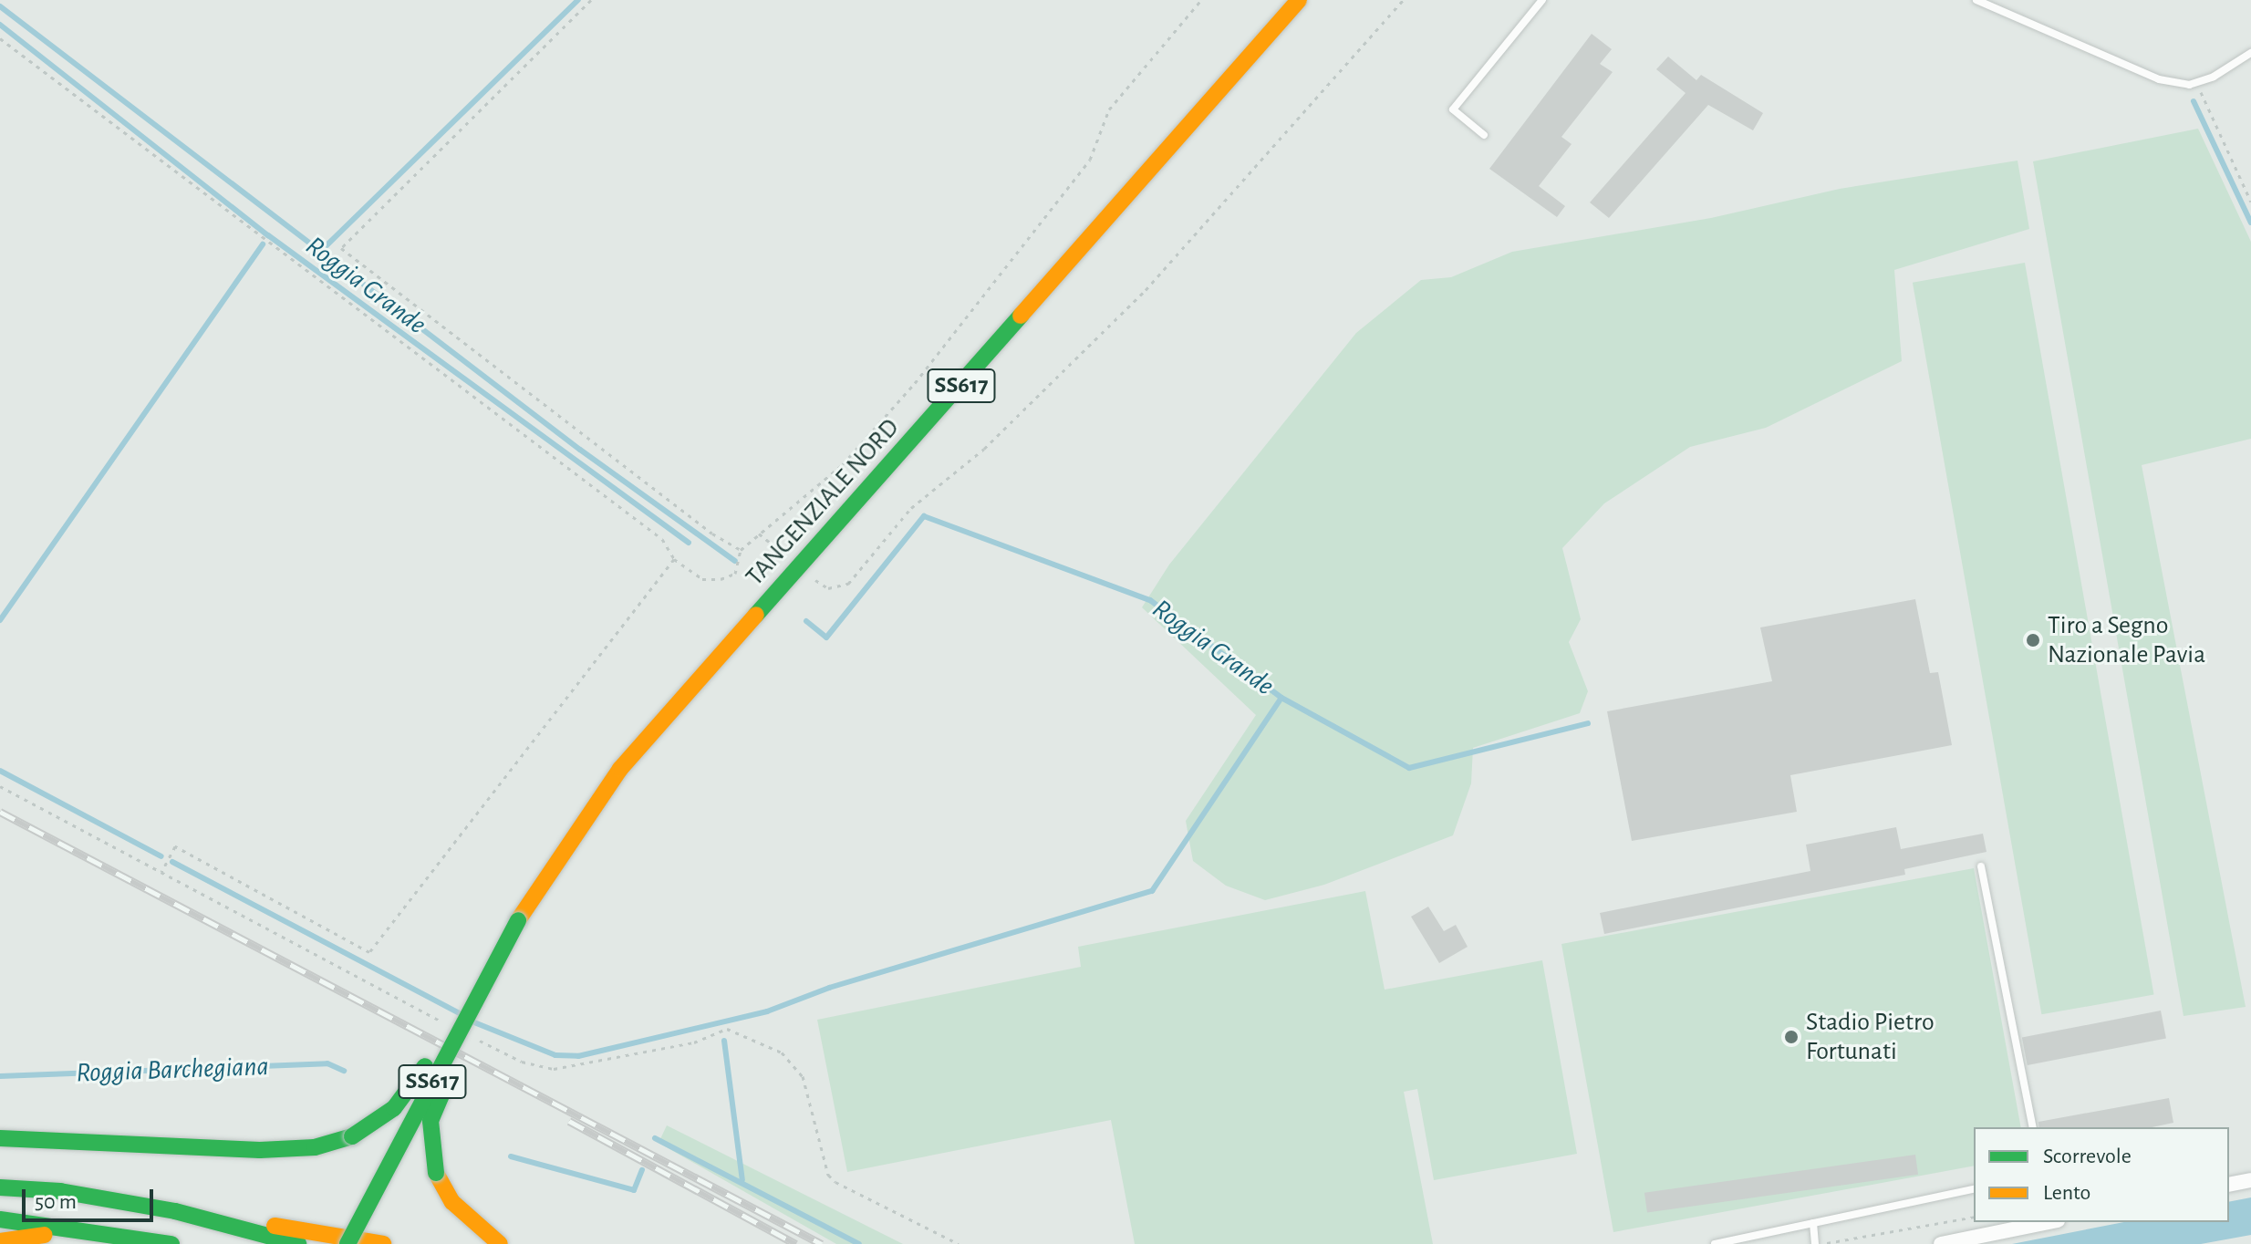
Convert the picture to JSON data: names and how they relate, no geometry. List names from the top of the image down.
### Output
{
  "streets": {
    "highway": ["SS617", "TANGENZIALE NORD"]
  },
  "crossings": [
    ["SS617", "TANGENZIALE NORD"]
  ],
  "water": ["Roggia Grande", "Roggia Barchegiana"],
  "places": ["Tiro a Segno Nazionale Pavia", "Stadio Pietro Fortunati"],
  "legend": ["Scorrevole", "Lento"],
  "scale_bar": "50 m"
}
